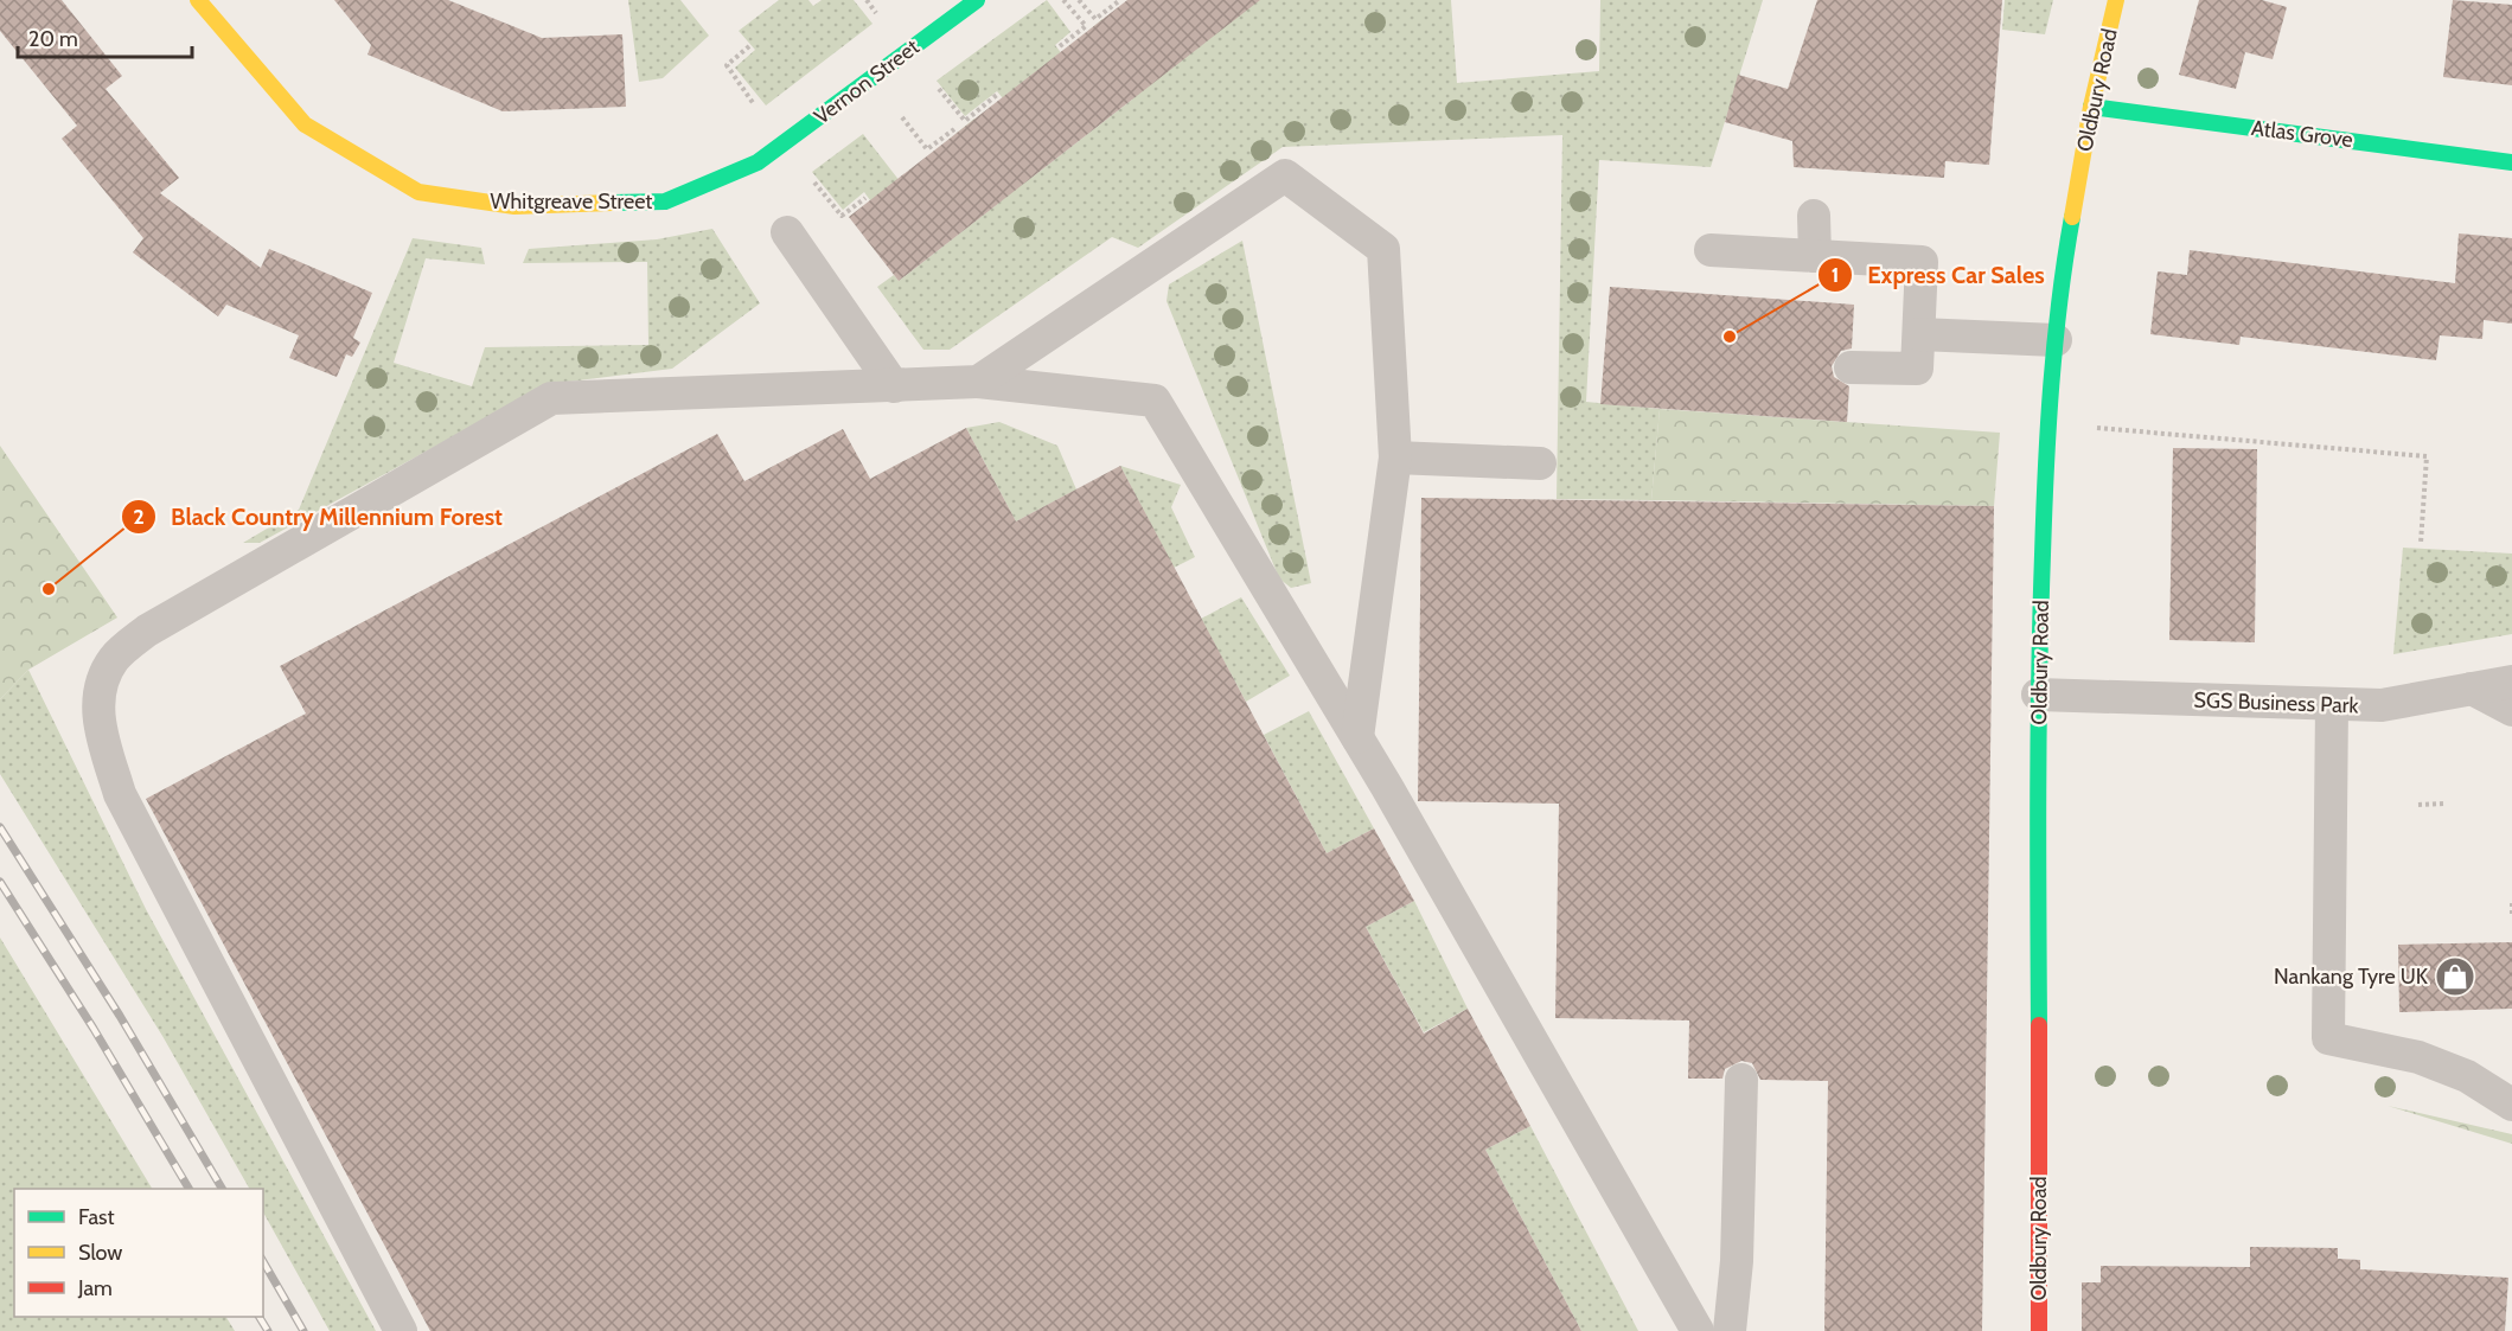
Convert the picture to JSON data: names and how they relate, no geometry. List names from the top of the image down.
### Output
{
  "streets": {
    "main road": [
      "Vernon Street",
      "Oldbury Road",
      "Atlas Grove",
      "Whitgreave Street"
    ],
    "lane": ["SGS Business Park"]
  },
  "crossings": [
    ["Vernon Street", "Whitgreave Street"],
    ["Oldbury Road", "Atlas Grove"],
    ["Oldbury Road", "SGS Business Park"]
  ],
  "places": {
    "other": ["Express Car Sales", "Black Country Millennium Forest"],
    "shop": ["Nankang Tyre UK"]
  },
  "legend": ["Fast", "Slow", "Jam"],
  "scale_bar": "20 m"
}
